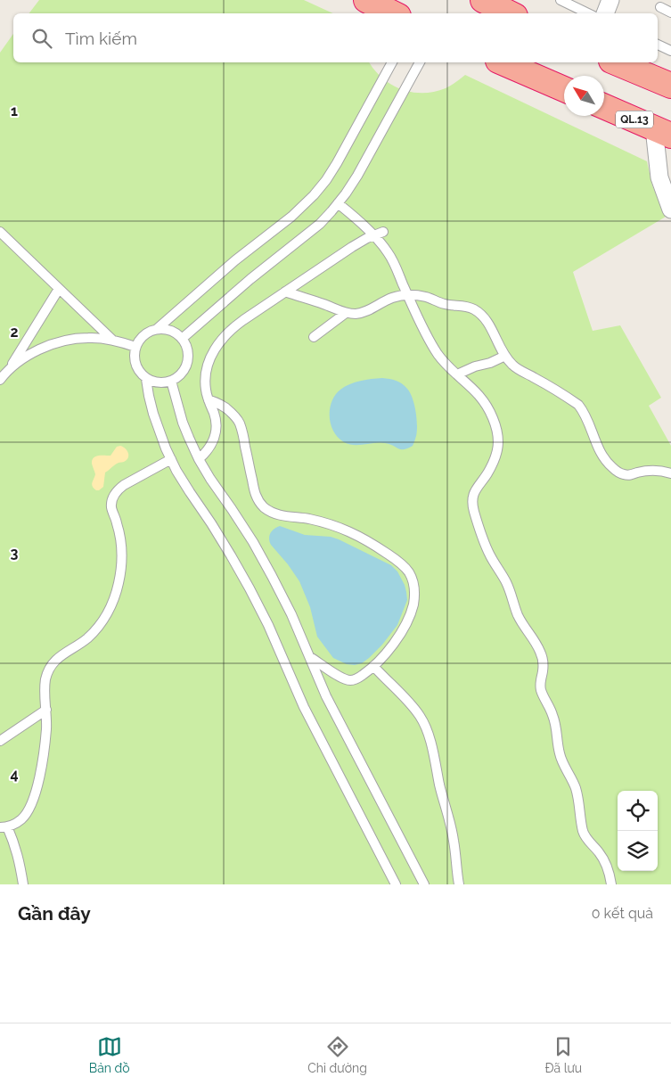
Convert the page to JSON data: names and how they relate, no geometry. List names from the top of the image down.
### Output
{
  "streets": {
    "highway": ["QL.13"]
  },
  "north": "top left",
  "page": {
    "search": "Tìm kiếm",
    "heading": ["Gần đây", "0 kết quả"],
    "nav": ["Bản đồ", "Chỉ đường", "Đã lưu"]
  },
  "grid": {
    "rows": [
      "1",
      "2",
      "3",
      "4"
    ]
  }
}
